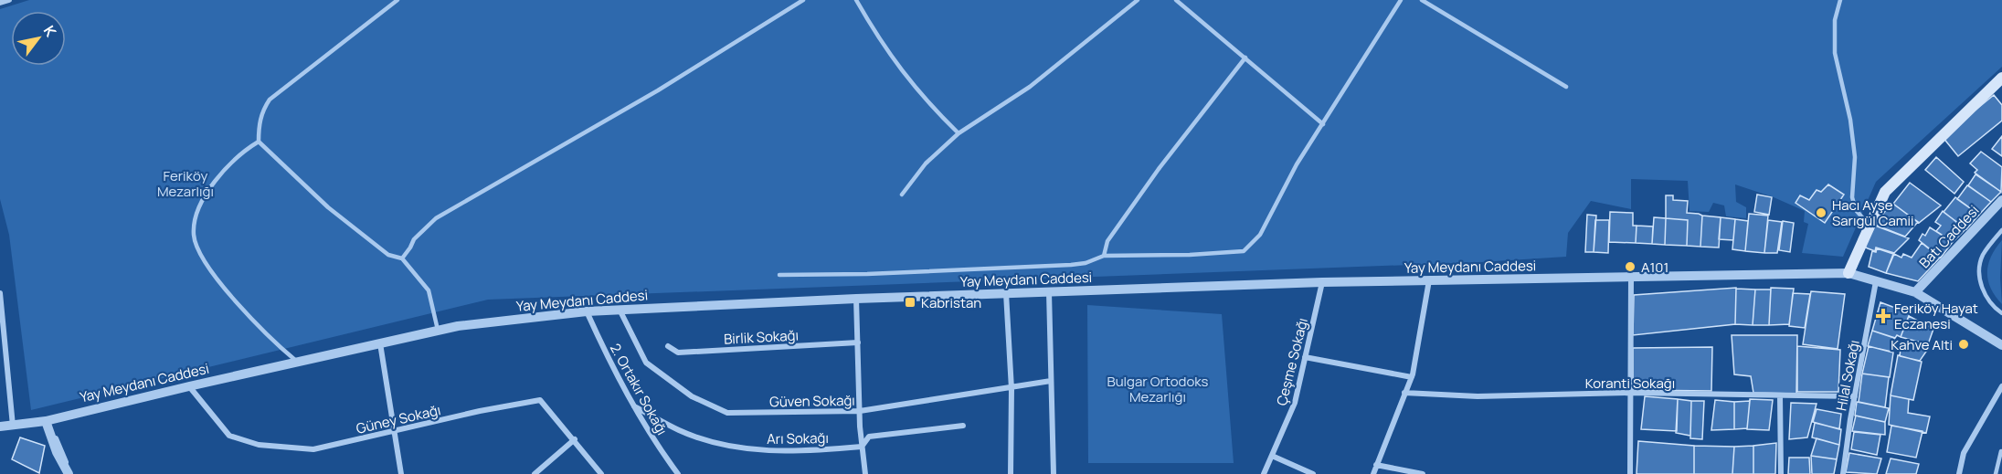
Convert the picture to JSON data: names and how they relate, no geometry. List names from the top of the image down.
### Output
{
  "streets": {
    "street": [
      "Batı Caddesi",
      "Yay Meydanı Caddesi",
      "Birlik Sokağı",
      "Çeşme Sokağı",
      "Hilal Sokağı",
      "Koranti Sokağı",
      "2. Ortakır Sokağı",
      "Güven Sokağı",
      "Güney Sokağı",
      "Arı Sokağı"
    ]
  },
  "crossings": [
    ["Batı Caddesi", "Yay Meydanı Caddesi"],
    ["Yay Meydanı Caddesi", "Çeşme Sokağı"],
    ["Yay Meydanı Caddesi", "Hilal Sokağı"],
    ["Yay Meydanı Caddesi", "2. Ortakır Sokağı"],
    ["Yay Meydanı Caddesi", "Güven Sokağı"],
    ["Yay Meydanı Caddesi", "Güney Sokağı"],
    ["Hilal Sokağı", "Koranti Sokağı"],
    ["2. Ortakır Sokağı", "Arı Sokağı"]
  ],
  "parks": ["Feriköy Mezarlığı", "Bulgar Ortodoks Mezarlığı"],
  "places": {
    "other": ["Hacı Ayşe Sarıgül Camii", "A101", "Kahve Alti"],
    "transit": ["Kabristan"],
    "health": ["Feriköy Hayat Eczanesi"]
  },
  "north": "top right"
}
